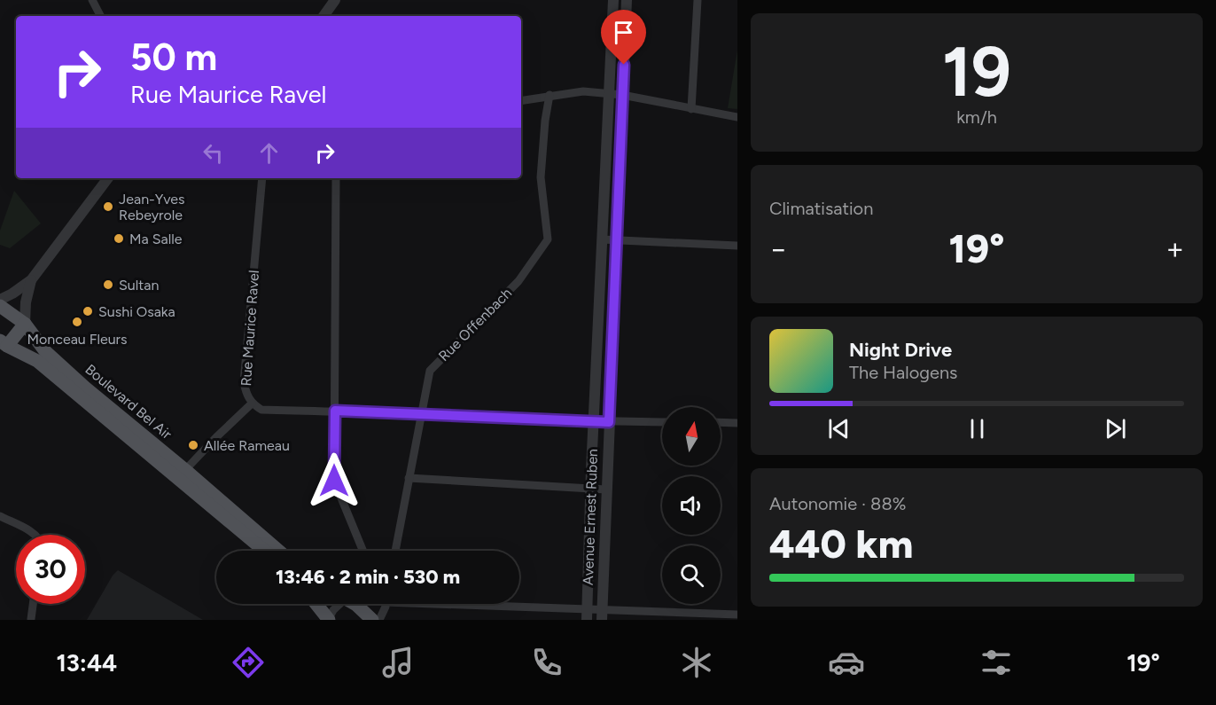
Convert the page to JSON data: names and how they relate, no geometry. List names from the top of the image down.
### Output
{
  "streets": {
    "main road": ["Boulevard Bel Air"],
    "street": ["Rue Offenbach", "Rue Maurice Ravel", "Avenue Ernest Ruben"]
  },
  "crossings": [
    ["Rue Offenbach", "Rue Maurice Ravel"],
    ["Rue Maurice Ravel", "Avenue Ernest Ruben"]
  ],
  "places": [
    "Jean-Yves Rebeyrole",
    "Ma Salle",
    "Sultan",
    "Sushi Osaka",
    "Monceau Fleurs",
    "Allée Rameau"
  ],
  "north": "top",
  "page": {
    "tile": [
      ["19", "km/h"],
      "Climatisation",
      ["Autonomie · 88%", "440 km"]
    ],
    "turn": ["50 m", "Rue Maurice Ravel"],
    "heat": ["−", "19°", "+"],
    "song": ["Night Drive", "The Halogens"],
    "limit": "30",
    "trip": "13:46 · 2 min · 530 m",
    "tabs": ["13:44", "19°"]
  }
}
